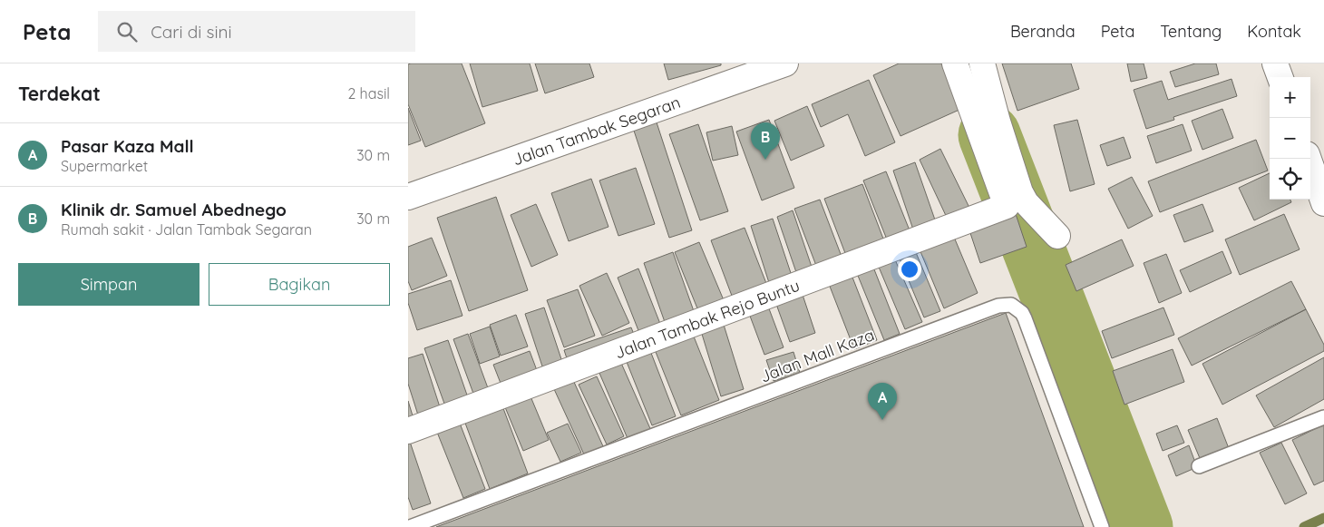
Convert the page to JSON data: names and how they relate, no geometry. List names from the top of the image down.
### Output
{
  "streets": {
    "street": ["Jalan Tambak Segaran", "Jalan Tambak Rejo Buntu"],
    "lane": ["Jalan Mall Kaza"]
  },
  "page": {
    "header": "Peta",
    "search": "Cari di sini",
    "nav": [
      "Beranda",
      "Peta",
      "Tentang",
      "Kontak"
    ],
    "heading": ["Terdekat", "2 hasil"],
    "map_buttons": ["+", "−"],
    "list": [
      {
        "mark": "A",
        "name": "Pasar Kaza Mall",
        "note": "Supermarket",
        "value": "30 m"
      },
      {
        "mark": "B",
        "name": "Klinik dr. Samuel Abednego",
        "note": "Rumah sakit · Jalan Tambak Segaran",
        "value": "30 m"
      }
    ],
    "pins": ["B", "A"],
    "buttons": ["Simpan", "Bagikan"]
  }
}
